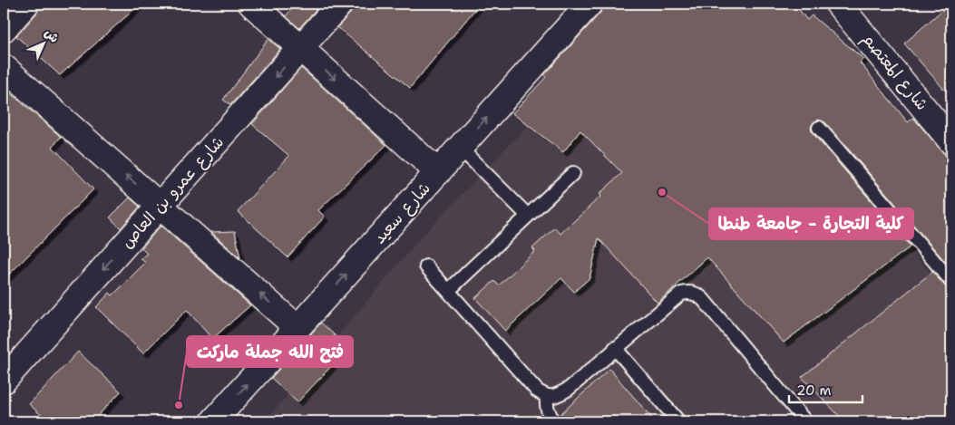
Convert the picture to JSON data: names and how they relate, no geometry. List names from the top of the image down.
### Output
{
  "streets": {
    "street": ["شارع المعتصم", "شارع عمرو بن العاص", "شارع سعيد"]
  },
  "one_way": ["شارع عمرو بن العاص", "شارع سعيد"],
  "places": ["كلية التجارة - جامعة طنطا", "فتح الله جملة ماركت"],
  "scale_bar": "20 m",
  "north": "top right"
}
